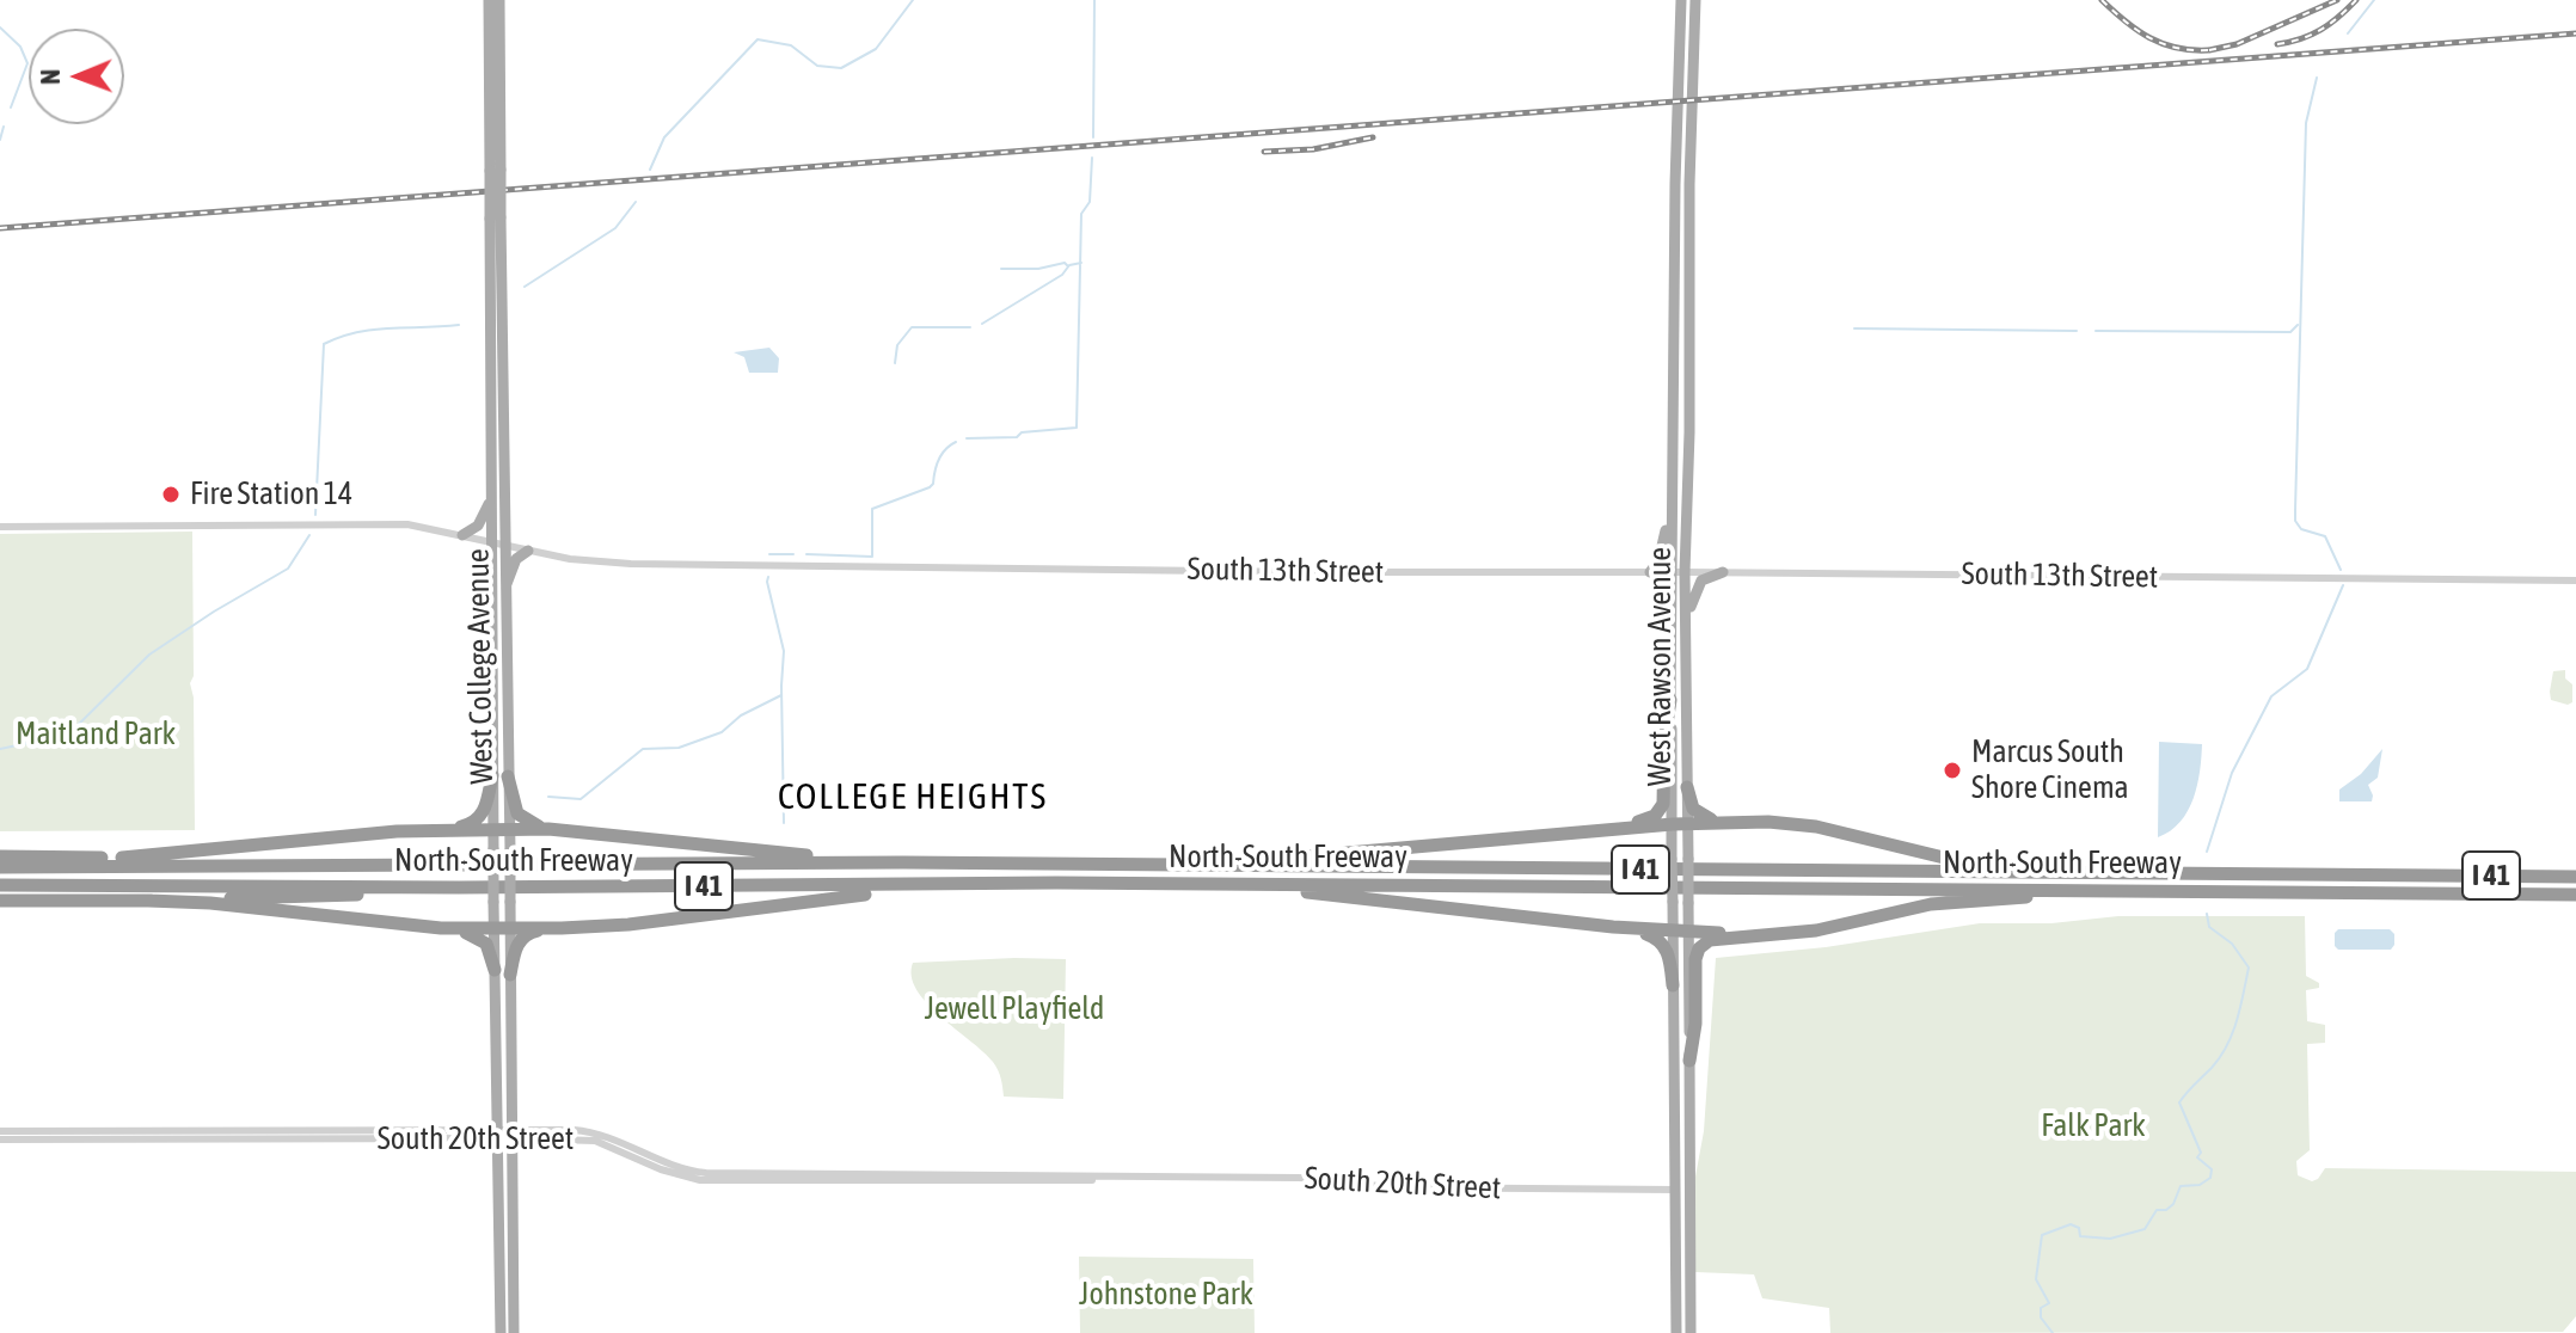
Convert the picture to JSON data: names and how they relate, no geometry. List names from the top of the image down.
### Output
{
  "streets": {
    "highway": ["North-South Freeway", "I 41"],
    "main road": ["West College Avenue", "West Rawson Avenue"],
    "street": ["South 13th Street", "South 20th Street"]
  },
  "crossings": [
    ["South 13th Street", "West College Avenue"],
    ["South 13th Street", "West Rawson Avenue"],
    ["West College Avenue", "South 20th Street"],
    ["West Rawson Avenue", "South 20th Street"]
  ],
  "districts": ["COLLEGE HEIGHTS"],
  "parks": [
    "Maitland Park",
    "Jewell Playfield",
    "Falk Park",
    "Johnstone Park"
  ],
  "places": ["Fire Station 14", "Marcus South Shore Cinema"],
  "north": "left"
}
